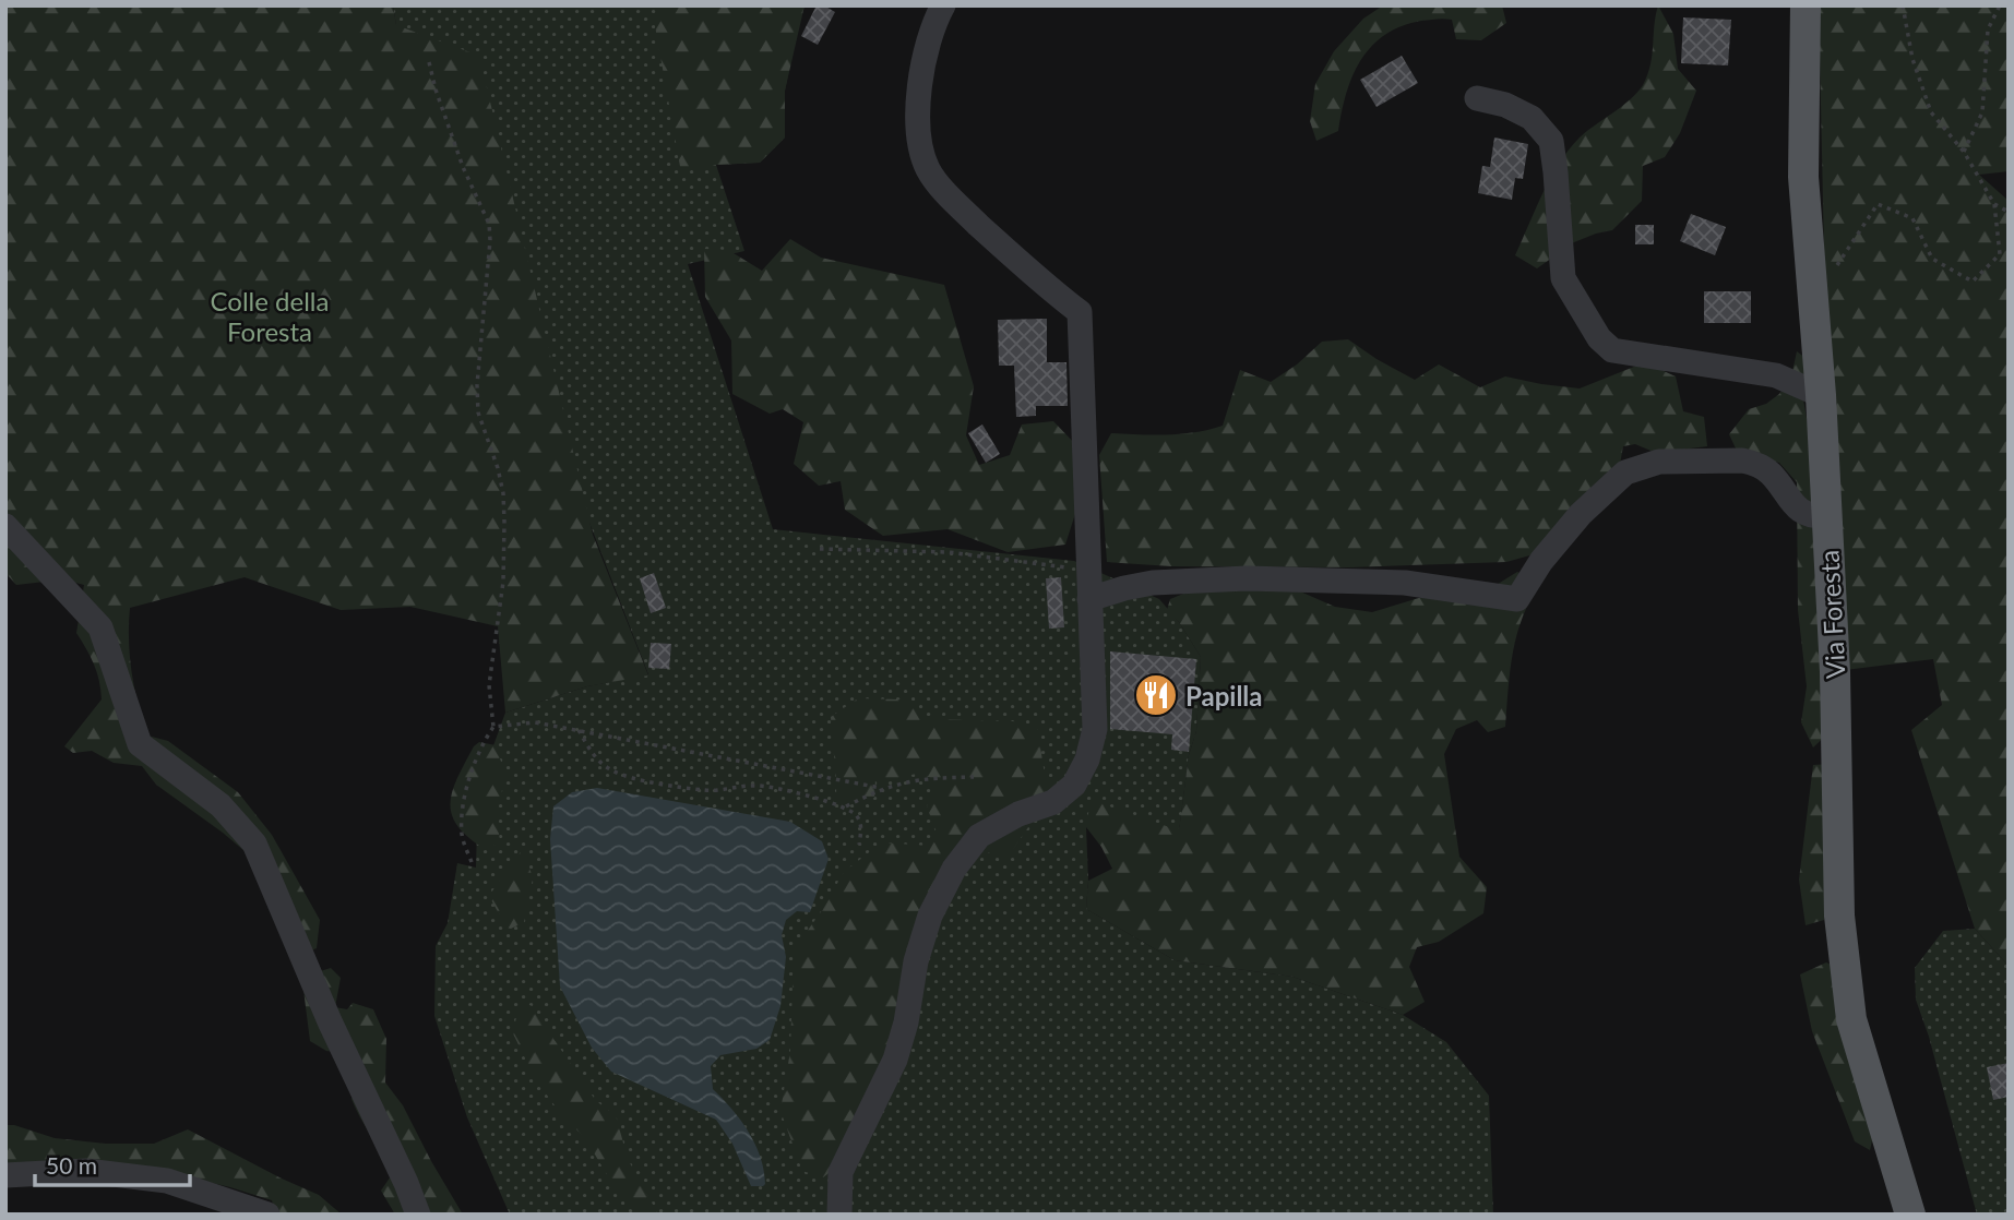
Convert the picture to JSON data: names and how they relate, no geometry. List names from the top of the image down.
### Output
{
  "streets": {
    "main road": ["Via Foresta"]
  },
  "parks": ["Colle della Foresta"],
  "places": {
    "restaurant": ["Papilla"]
  },
  "scale_bar": "50 m"
}
